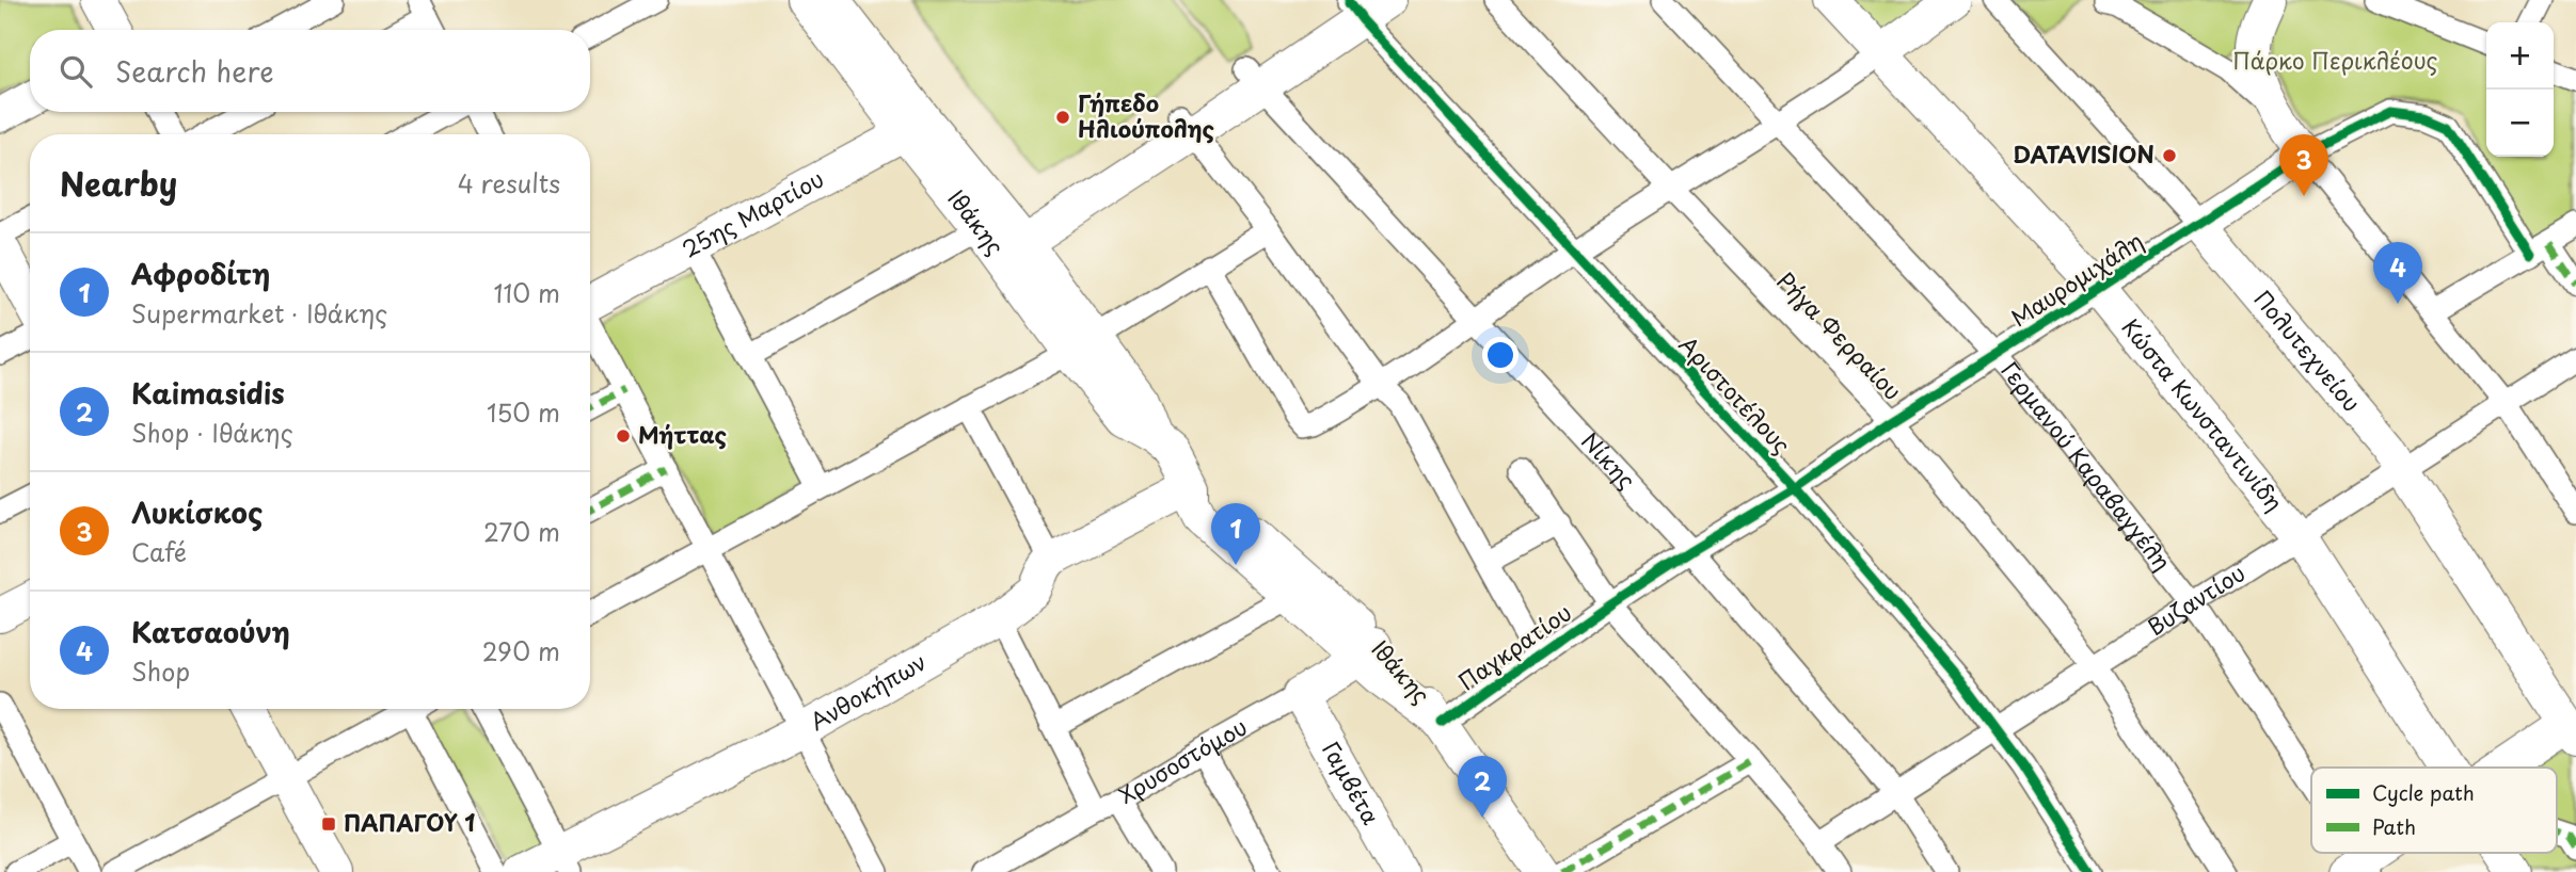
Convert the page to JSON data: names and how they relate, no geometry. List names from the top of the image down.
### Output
{
  "streets": {
    "street": [
      "25ης Μαρτίου",
      "Ιθάκης",
      "Μαυρομιχάλη",
      "Ρήγα Φερραίου",
      "Πολυτεχνείου",
      "Αριστοτέλους",
      "Κώστα Κωνσταντινίδη",
      "Νίκης",
      "Γερμανού Καραβαγγέλη",
      "Βυζαντίου",
      "Παγκρατίου",
      "Ανθοκήπων",
      "Χρυσοστόμου",
      "Γαμβέτα"
    ]
  },
  "crossings": [
    ["25ης Μαρτίου", "Ιθάκης"],
    ["Ιθάκης", "Παγκρατίου"],
    ["Ιθάκης", "Χρυσοστόμου"],
    ["Μαυρομιχάλη", "Ρήγα Φερραίου"],
    ["Μαυρομιχάλη", "Πολυτεχνείου"],
    ["Μαυρομιχάλη", "Αριστοτέλους"],
    ["Μαυρομιχάλη", "Κώστα Κωνσταντινίδη"],
    ["Μαυρομιχάλη", "Νίκης"],
    ["Μαυρομιχάλη", "Γερμανού Καραβαγγέλη"],
    ["Μαυρομιχάλη", "Παγκρατίου"],
    ["Ρήγα Φερραίου", "Βυζαντίου"],
    ["Πολυτεχνείου", "Βυζαντίου"],
    ["Αριστοτέλους", "Βυζαντίου"],
    ["Κώστα Κωνσταντινίδη", "Βυζαντίου"],
    ["Νίκης", "Βυζαντίου"],
    ["Γερμανού Καραβαγγέλη", "Βυζαντίου"],
    ["Χρυσοστόμου", "Γαμβέτα"]
  ],
  "parks": ["Πάρκο Περικλέους"],
  "places": {
    "other": ["Γήπεδο Ηλιούπολης", "DATAVISION", "Μήττας"],
    "transit": ["ΠΑΠΑΓΟΥ 1"]
  },
  "legend": ["Cycle path", "Path"],
  "page": {
    "map_buttons": ["+", "−"],
    "search": "Search here",
    "pins": [
      "3",
      "4",
      "1",
      "2"
    ],
    "heading": ["Nearby", "4 results"],
    "list": [
      {
        "mark": "1",
        "name": "Αφροδίτη",
        "note": "Supermarket · Ιθάκης",
        "value": "110 m"
      },
      {
        "mark": "2",
        "name": "Kaimasidis",
        "note": "Shop · Ιθάκης",
        "value": "150 m"
      },
      {
        "mark": "3",
        "name": "Λυκίσκος",
        "note": "Café",
        "value": "270 m"
      },
      {
        "mark": "4",
        "name": "Κατσαούνη",
        "note": "Shop",
        "value": "290 m"
      }
    ]
  }
}
